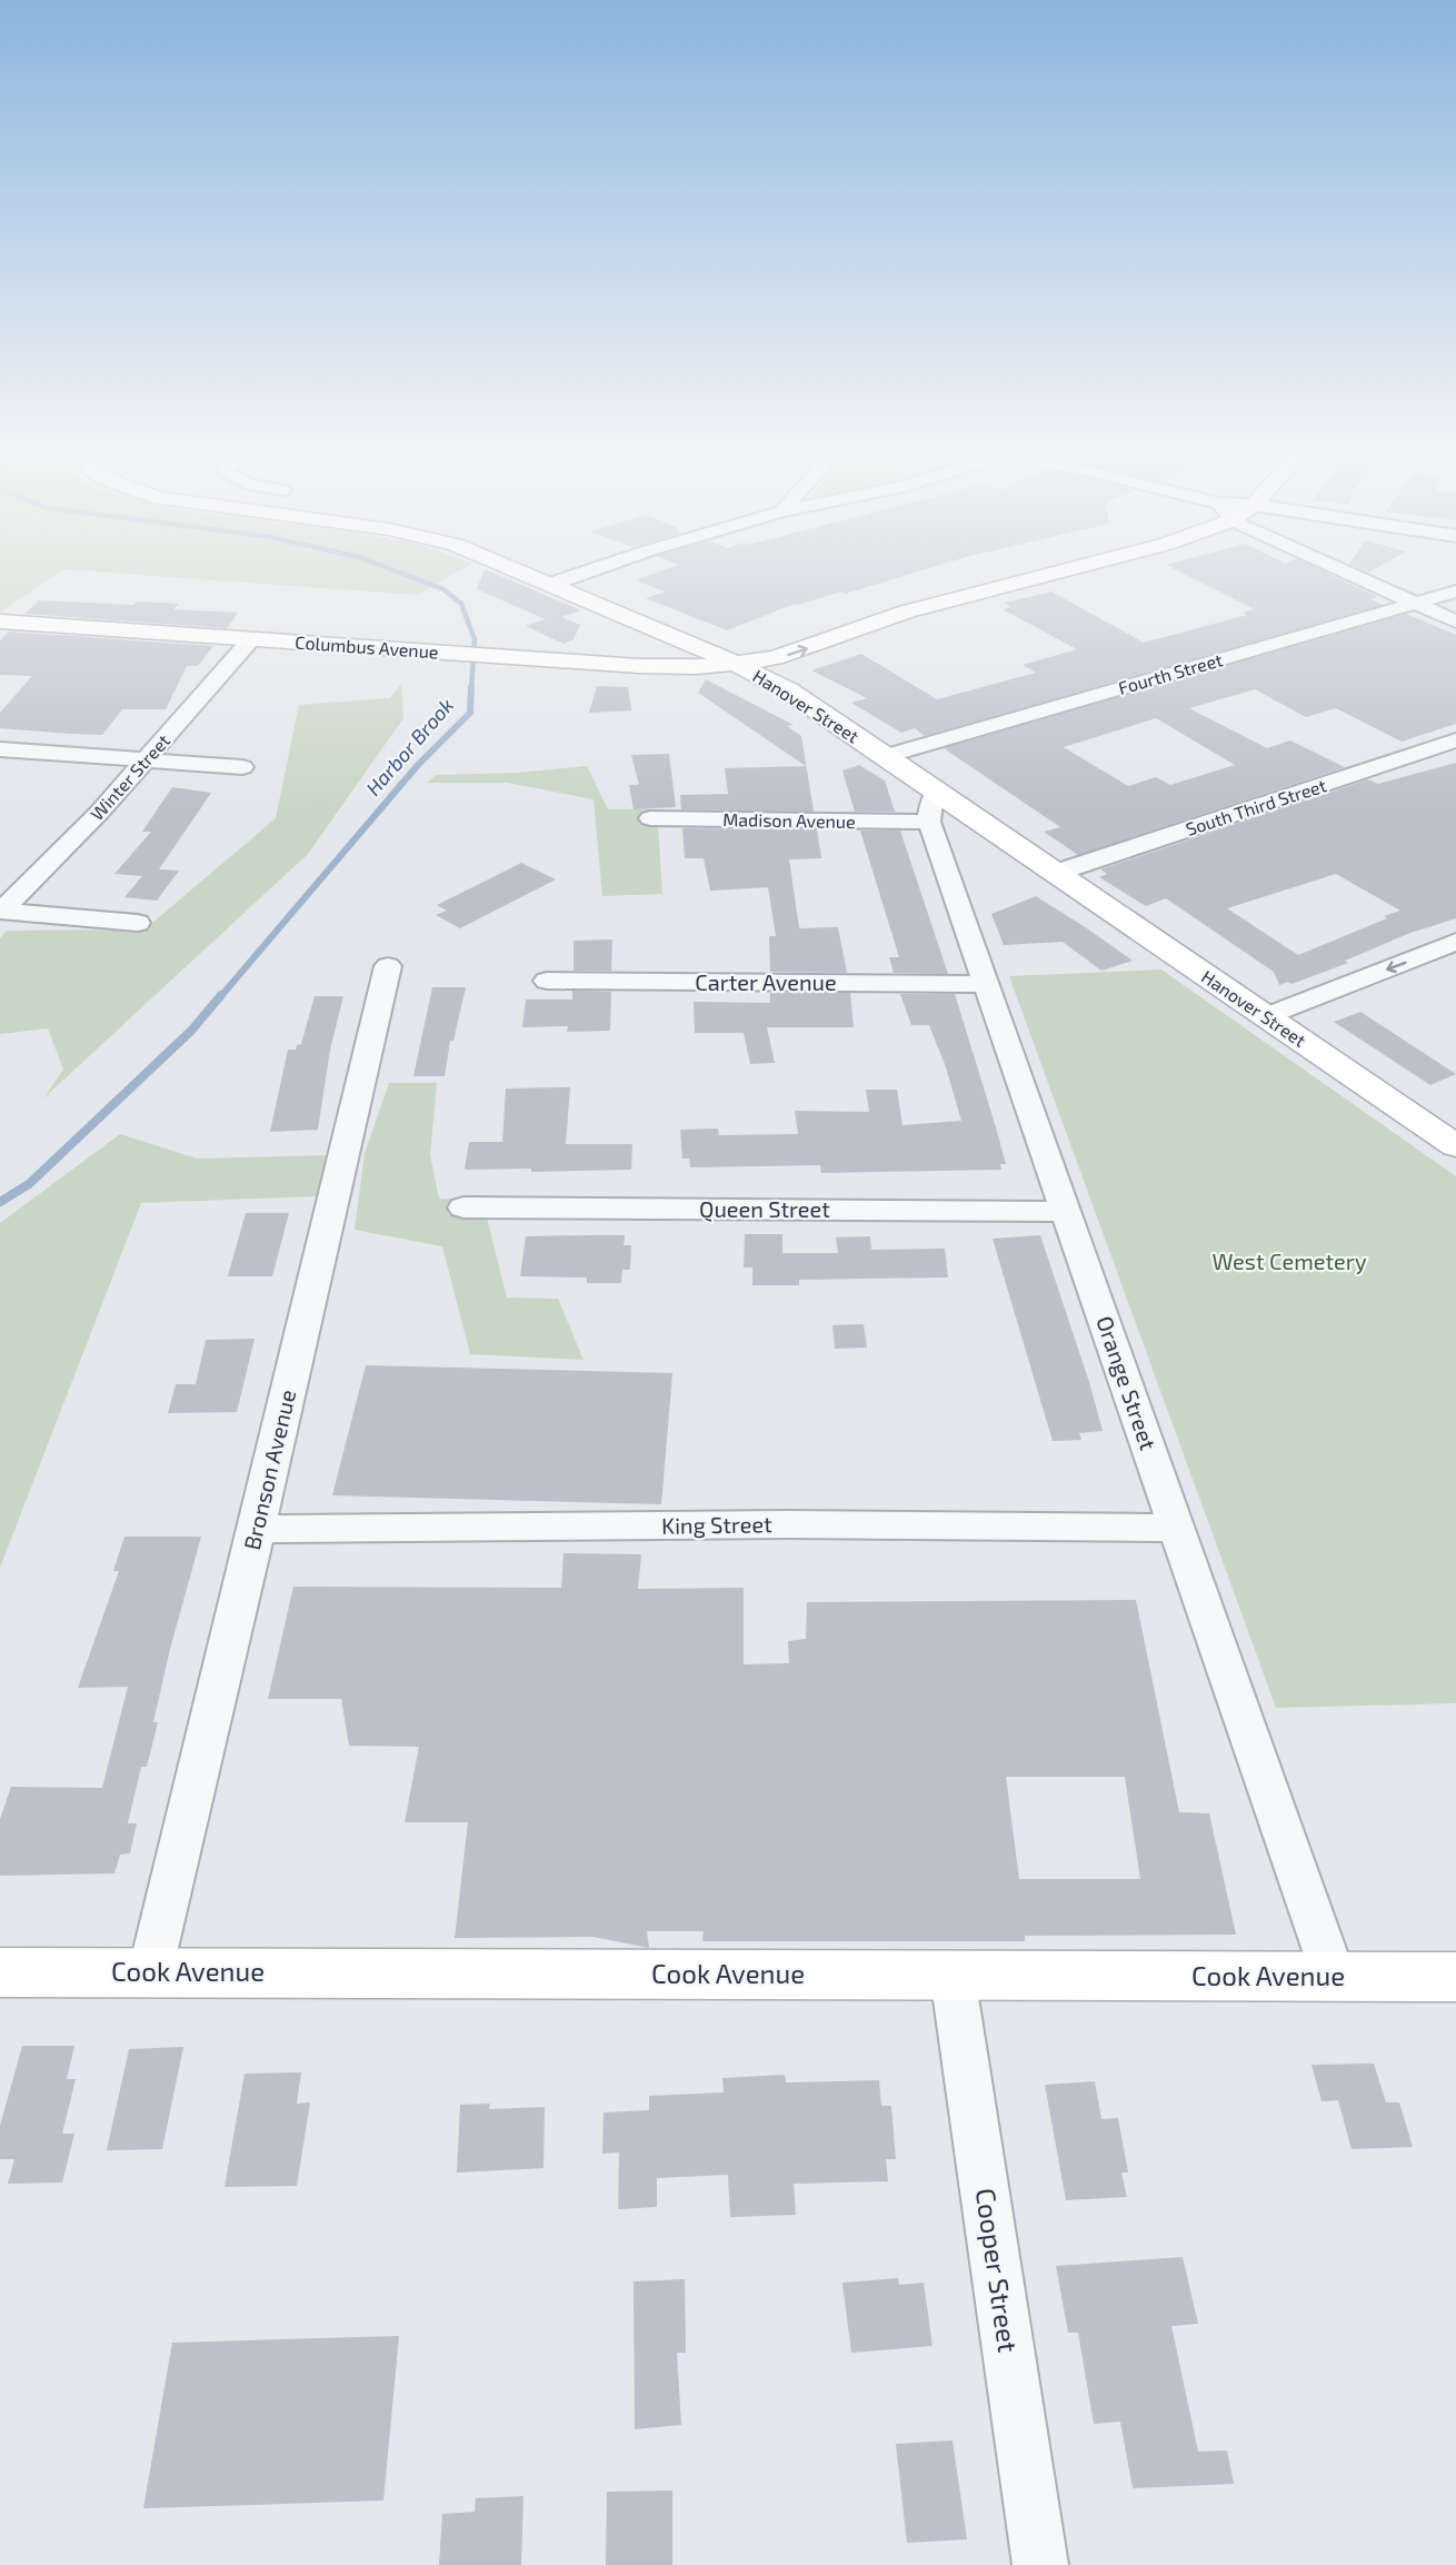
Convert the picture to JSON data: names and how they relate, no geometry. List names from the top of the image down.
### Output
{
  "streets": {
    "main road": ["Columbus Avenue", "Hanover Street", "Cook Avenue"],
    "street": [
      "Fourth Street",
      "Winter Street",
      "South Third Street",
      "Madison Avenue",
      "Carter Avenue",
      "Queen Street",
      "Orange Street",
      "Bronson Avenue",
      "King Street",
      "Cooper Street"
    ]
  },
  "crossings": [
    ["Columbus Avenue", "Hanover Street"],
    ["Columbus Avenue", "Winter Street"],
    ["Fourth Street", "Hanover Street"],
    ["Hanover Street", "South Third Street"],
    ["Hanover Street", "Madison Avenue"],
    ["Hanover Street", "Orange Street"],
    ["Madison Avenue", "Orange Street"],
    ["Carter Avenue", "Orange Street"],
    ["Queen Street", "Orange Street"],
    ["Orange Street", "King Street"],
    ["Orange Street", "Cook Avenue"],
    ["Bronson Avenue", "King Street"],
    ["Bronson Avenue", "Cook Avenue"],
    ["Cook Avenue", "Cooper Street"]
  ],
  "water": ["Harbor Brook"],
  "parks": ["West Cemetery"]
}
